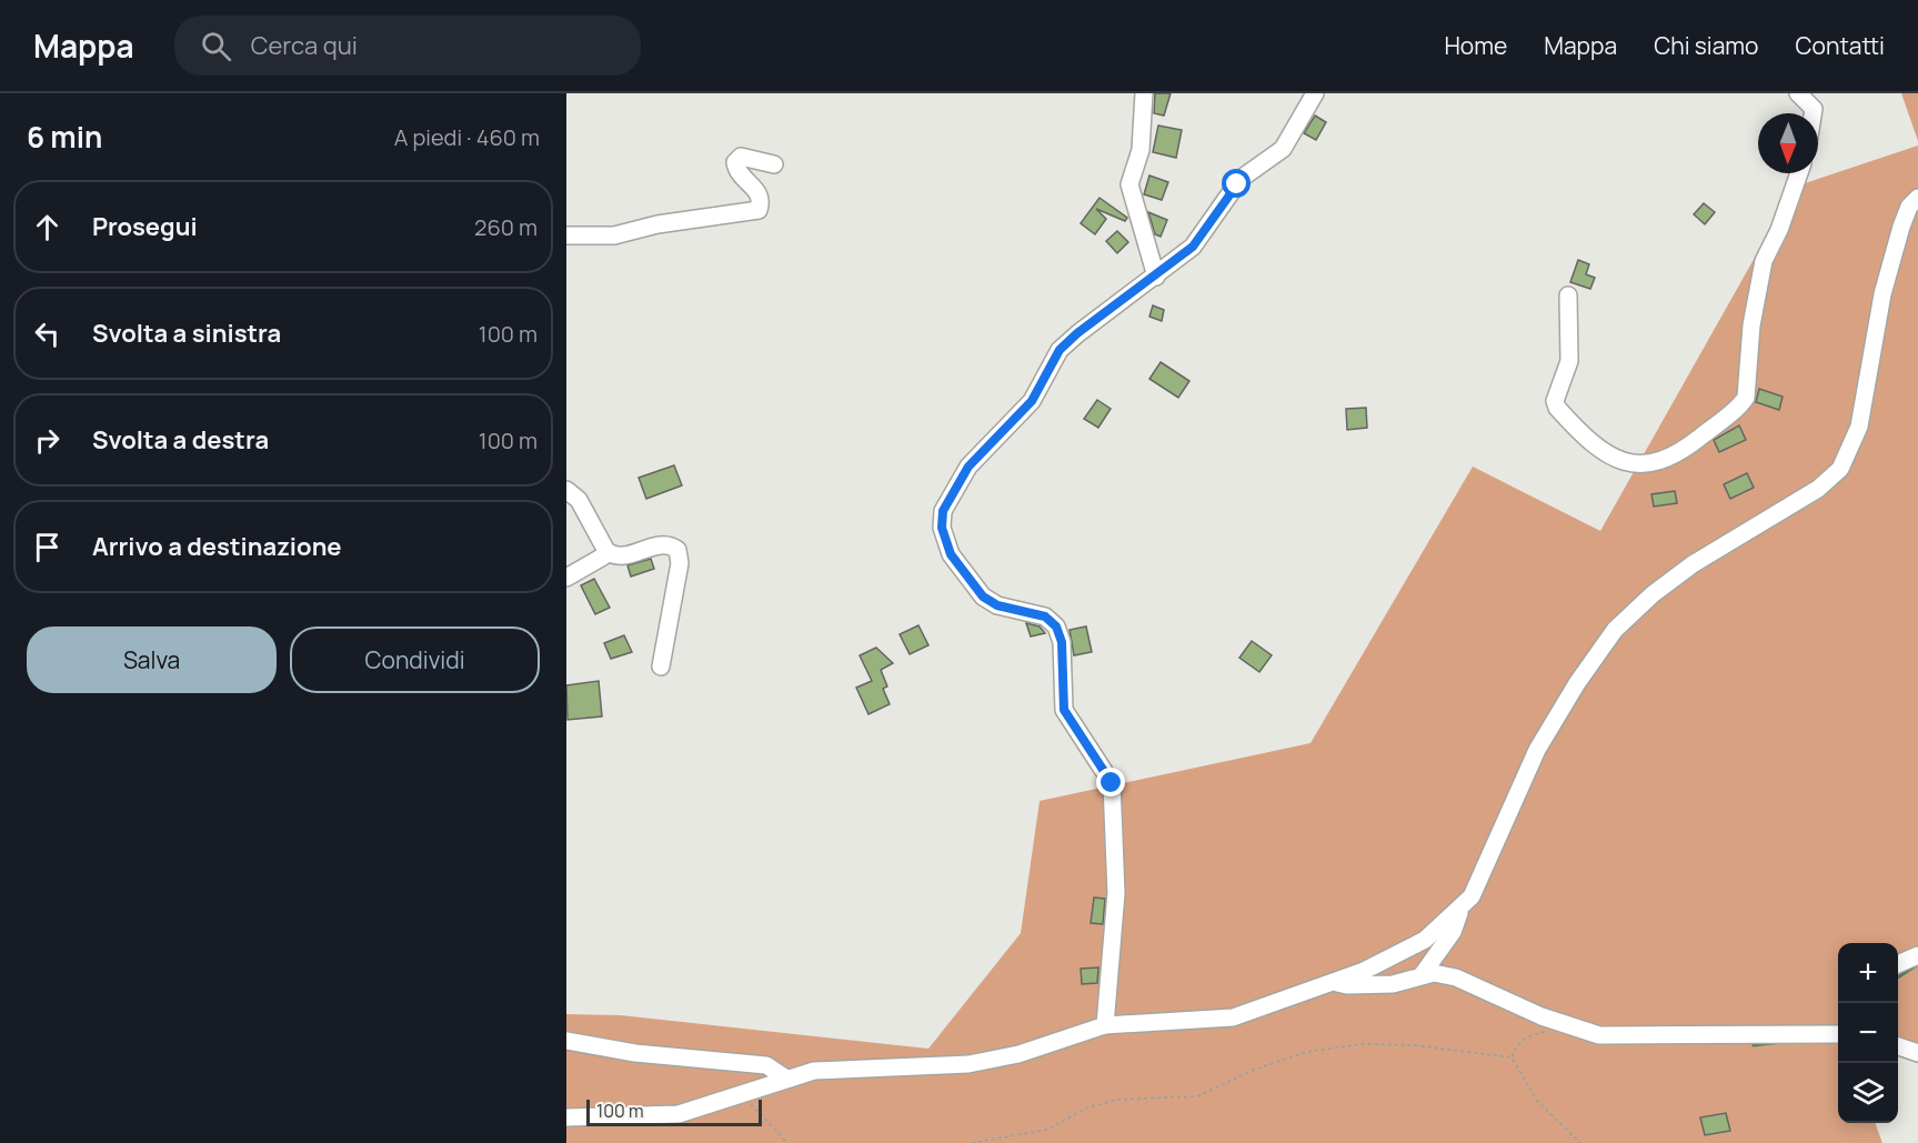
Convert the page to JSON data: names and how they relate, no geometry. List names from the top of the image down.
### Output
{
  "scale_bar": "100 m",
  "north": "bottom",
  "page": {
    "header": "Mappa",
    "search": "Cerca qui",
    "nav": [
      "Home",
      "Mappa",
      "Chi siamo",
      "Contatti"
    ],
    "heading": ["6 min", "A piedi · 460 m"],
    "list": [
      ["Prosegui", "260 m"],
      ["Svolta a sinistra", "100 m"],
      ["Svolta a destra", "100 m"],
      "Arrivo a destinazione"
    ],
    "buttons": ["Salva", "Condividi"],
    "map_buttons": ["+", "−"],
    "scale": "100 m"
  }
}
